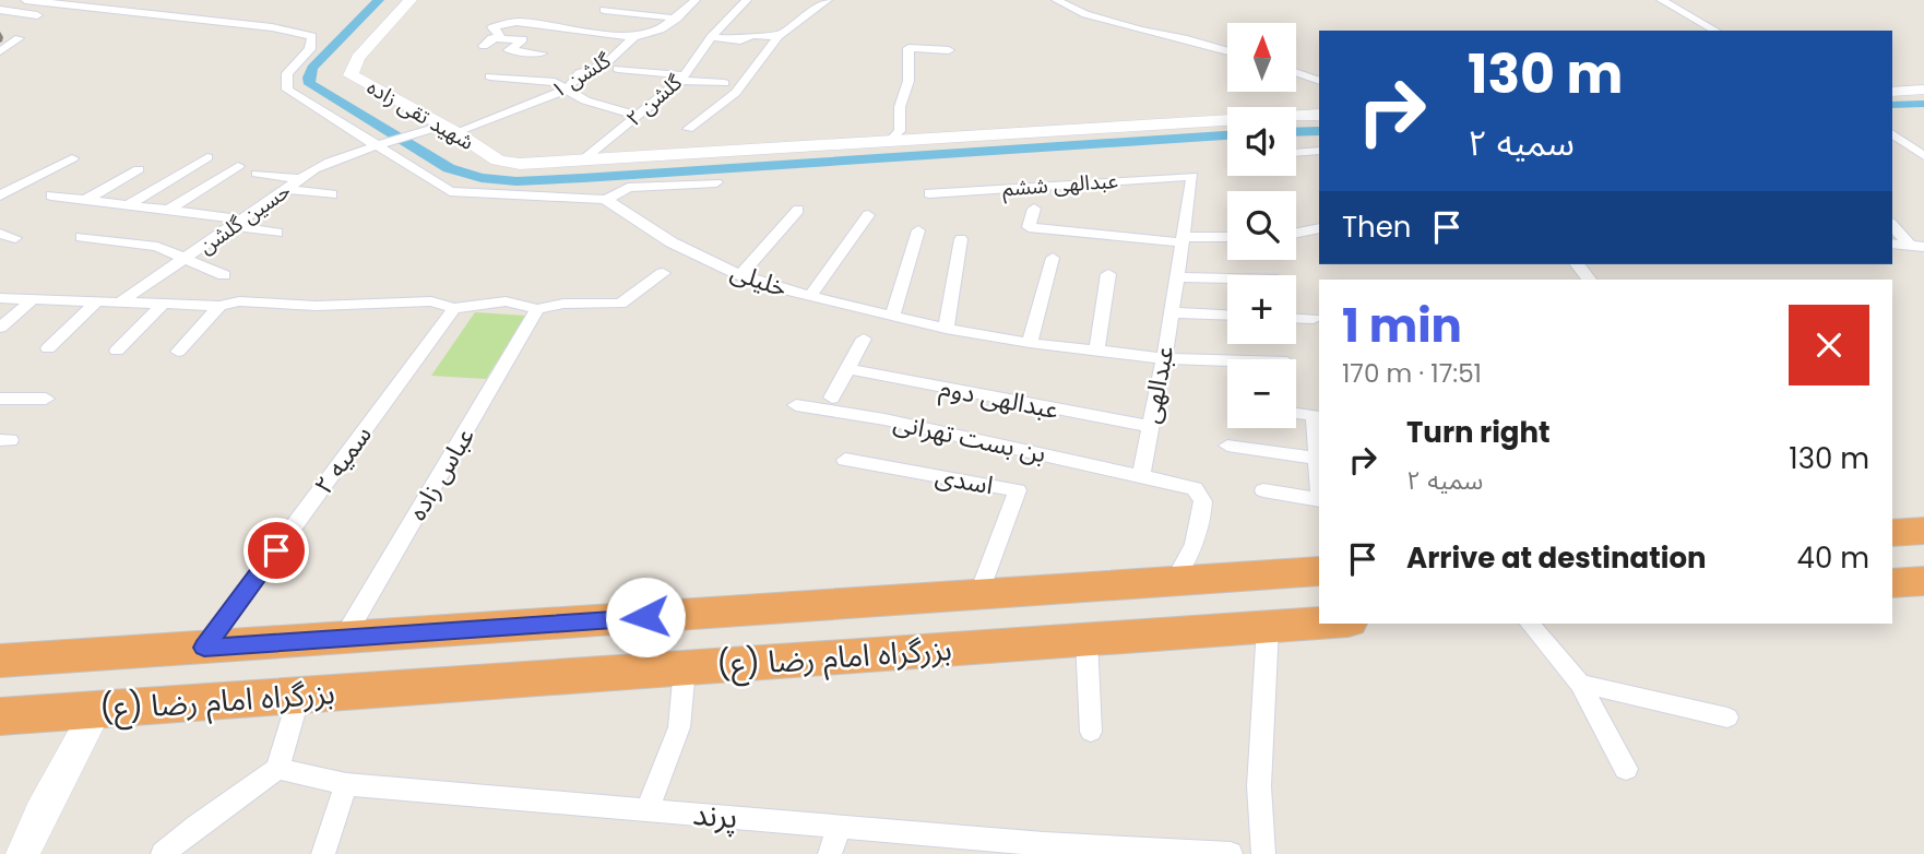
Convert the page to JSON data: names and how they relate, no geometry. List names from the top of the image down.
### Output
{
  "streets": {
    "highway": ["بزرگراه امام رضا (ع)"],
    "main road": ["شهید تقی زاده"],
    "street": [
      "گلشن ۱",
      "گلشن ۲",
      "عبدالهی ششم",
      "حسین گلشن",
      "خلیلی",
      "عبدالهی",
      "عبدالهی دوم",
      "بن بست تهرانی",
      "سمیه ۲",
      "عباس زاده",
      "اسدی",
      "پرند"
    ]
  },
  "crossings": [
    ["گلشن ۱", "شهید تقی زاده"],
    ["گلشن ۱", "حسین گلشن"],
    ["گلشن ۲", "شهید تقی زاده"],
    ["شهید تقی زاده", "حسین گلشن"],
    ["عبدالهی ششم", "عبدالهی"],
    ["حسین گلشن", "خلیلی"],
    ["خلیلی", "عبدالهی"],
    ["عبدالهی", "عبدالهی دوم"],
    ["عبدالهی", "بن بست تهرانی"],
    ["سمیه ۲", "بزرگراه امام رضا (ع)"],
    ["عباس زاده", "بزرگراه امام رضا (ع)"],
    ["اسدی", "بزرگراه امام رضا (ع)"]
  ],
  "north": "top",
  "page": {
    "map_buttons": ["+", "−"],
    "turn": ["130 m", "سمیه ۲"],
    "then": "Then",
    "heading": ["1 min", "170 m · 17:51"],
    "list": [
      {
        "name": "Turn right",
        "note": "سمیه ۲",
        "value": "130 m"
      },
      {
        "name": "Arrive at destination",
        "value": "40 m"
      }
    ]
  }
}
